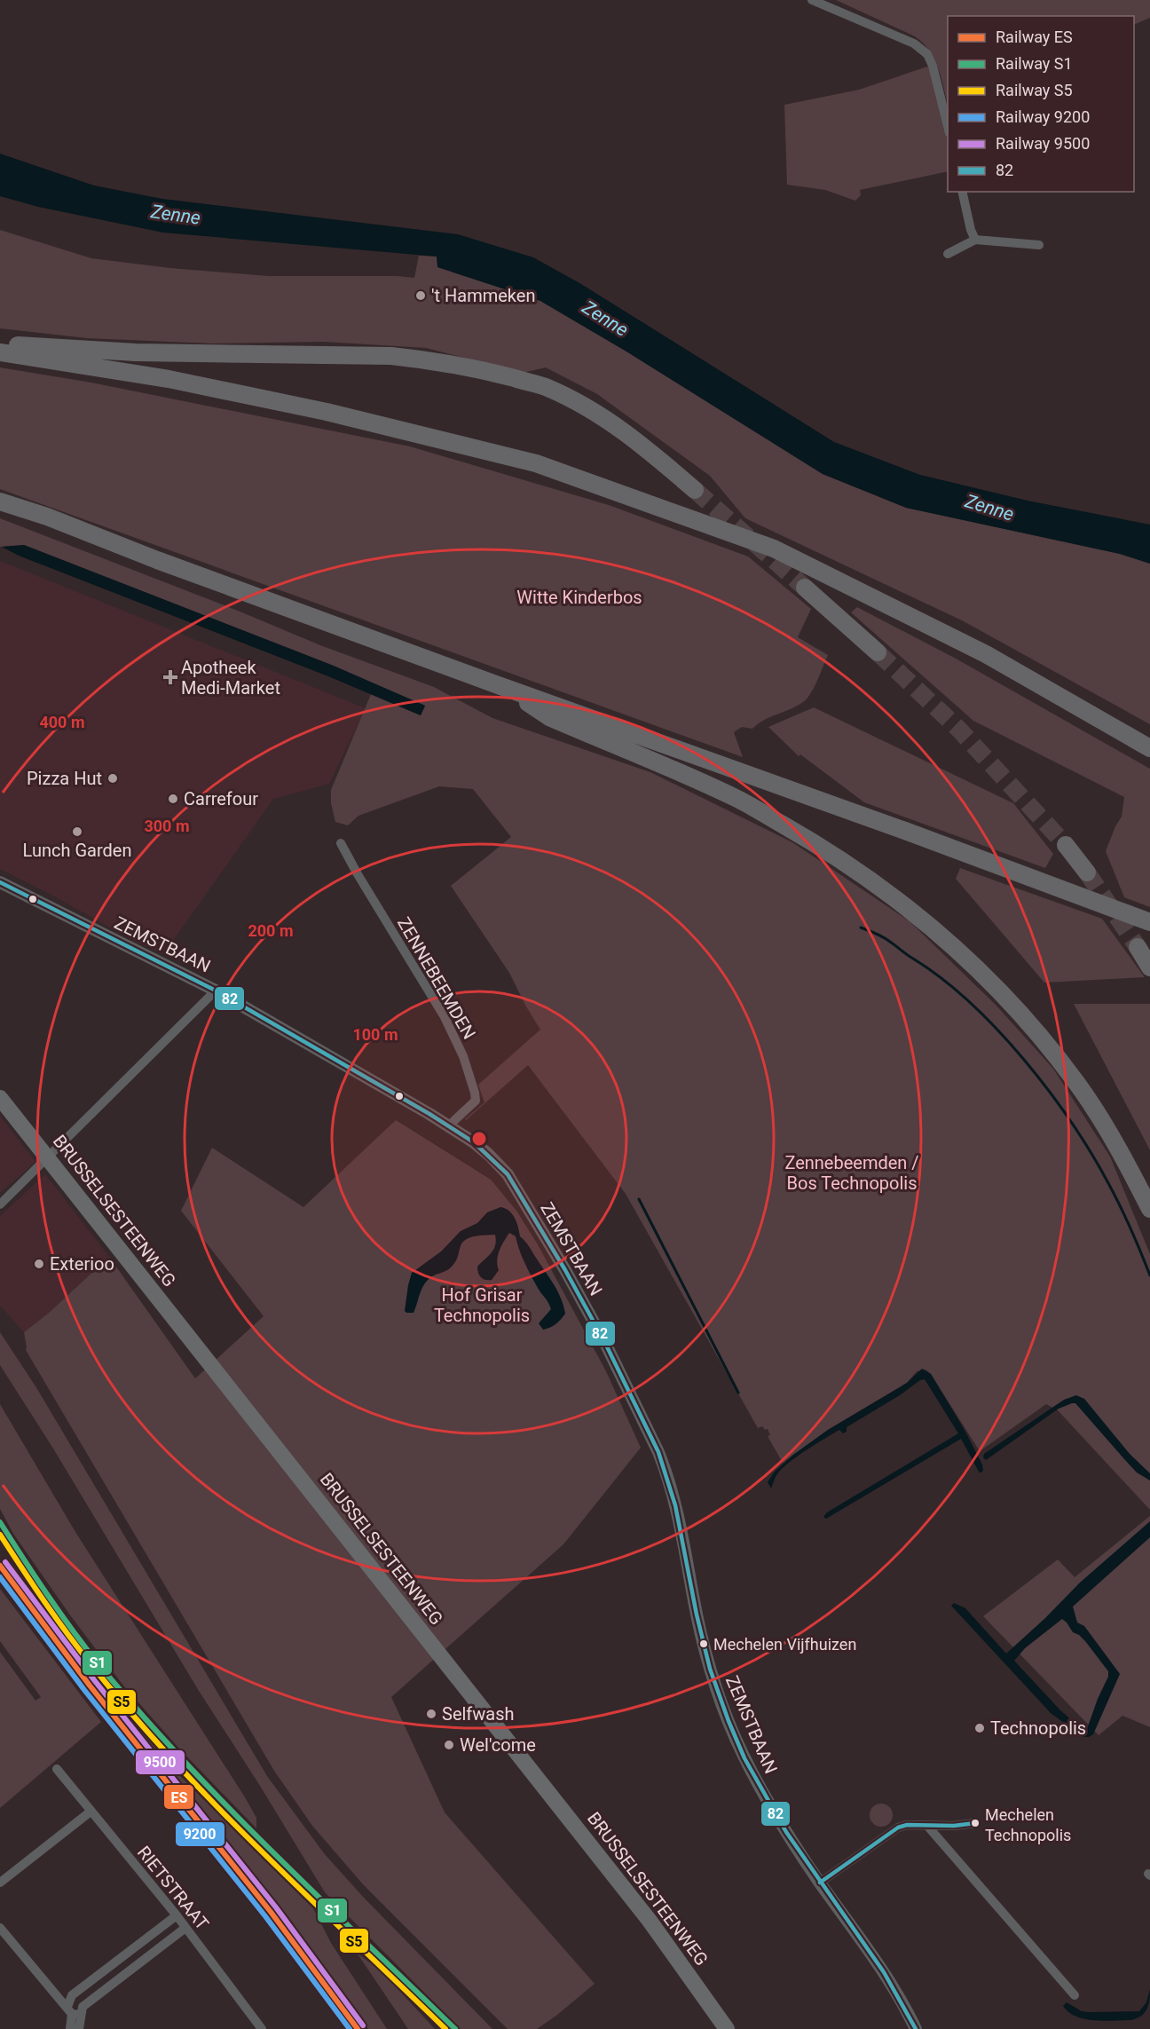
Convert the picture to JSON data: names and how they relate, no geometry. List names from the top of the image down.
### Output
{
  "streets": {
    "main road": ["BRUSSELSESTEENWEG"],
    "street": ["ZEMSTBAAN", "ZENNEBEEMDEN", "RIETSTRAAT"]
  },
  "crossings": [
    ["ZEMSTBAAN", "ZENNEBEEMDEN"]
  ],
  "water": ["Zenne"],
  "parks": ["Witte Kinderbos", "Zennebeemden / Bos Technopolis", "Hof Grisar Technopolis"],
  "places": {
    "other": [
      "'t Hammeken",
      "Pizza Hut",
      "Carrefour",
      "Lunch Garden",
      "Exterioo",
      "Mechelen Vijfhuizen",
      "Selfwash",
      "Technopolis",
      "Wel'come",
      "Mechelen Technopolis"
    ],
    "health": ["Apotheek Medi-Market"]
  },
  "lines": [
    "transit line 82",
    "rail line S1",
    "rail line S5",
    "rail line 9500",
    "rail line ES",
    "rail line 9200"
  ],
  "legend": [
    "Railway ES",
    "Railway S1",
    "Railway S5",
    "Railway 9200",
    "Railway 9500",
    "82"
  ],
  "rings": [
    "400 m",
    "300 m",
    "200 m",
    "100 m"
  ]
}
